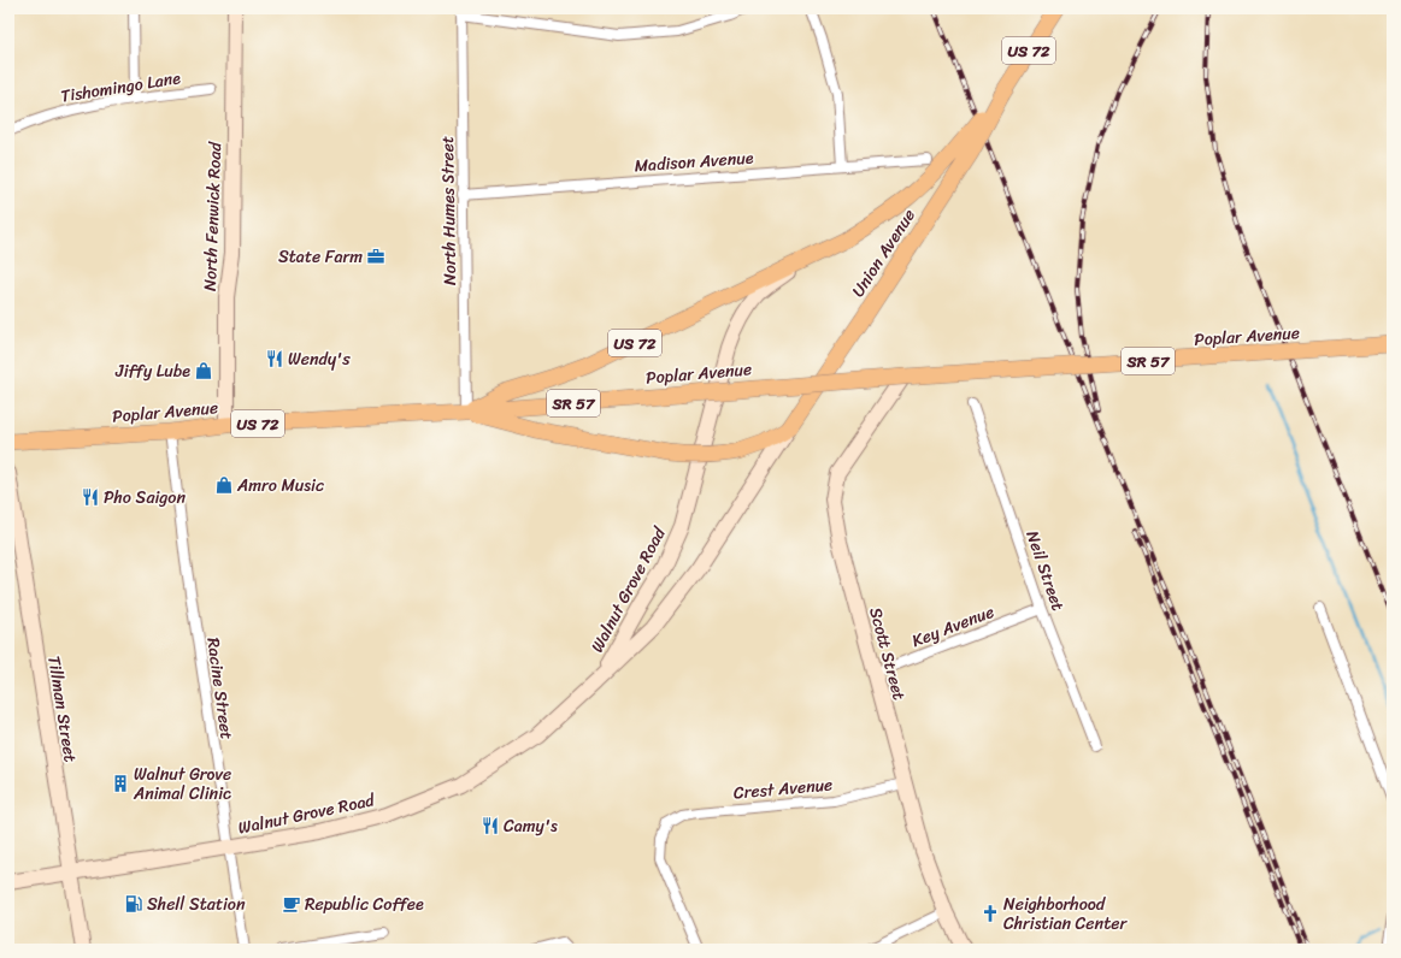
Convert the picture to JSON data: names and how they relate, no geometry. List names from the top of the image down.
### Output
{
  "streets": {
    "main road": [
      "US 72",
      "North Fenwick Road",
      "Union Avenue",
      "Poplar Avenue",
      "SR 57",
      "Walnut Grove Road",
      "Scott Street",
      "Tillman Street"
    ],
    "street": [
      "Tishomingo Lane",
      "Madison Avenue",
      "North Humes Street",
      "Neil Street",
      "Key Avenue",
      "Racine Street",
      "Crest Avenue"
    ]
  },
  "crossings": [
    ["US 72", "North Humes Street"],
    ["US 72", "Union Avenue"],
    ["US 72", "Poplar Avenue"],
    ["US 72", "Walnut Grove Road"],
    ["Madison Avenue", "North Humes Street"],
    ["North Humes Street", "Poplar Avenue"],
    ["North Fenwick Road", "Poplar Avenue"],
    ["Union Avenue", "Walnut Grove Road"],
    ["Poplar Avenue", "Scott Street"],
    ["Poplar Avenue", "Racine Street"],
    ["Neil Street", "Key Avenue"],
    ["Walnut Grove Road", "Racine Street"],
    ["Walnut Grove Road", "Tillman Street"],
    ["Key Avenue", "Scott Street"],
    ["Scott Street", "Crest Avenue"]
  ],
  "places": {
    "office": ["State Farm"],
    "restaurant": ["Wendy's", "Pho Saigon", "Camy's"],
    "shop": ["Jiffy Lube", "Amro Music"],
    "building": ["Walnut Grove Animal Clinic"],
    "fuel station": ["Shell Station"],
    "cafe": ["Republic Coffee"],
    "church": ["Neighborhood Christian Center"]
  }
}
